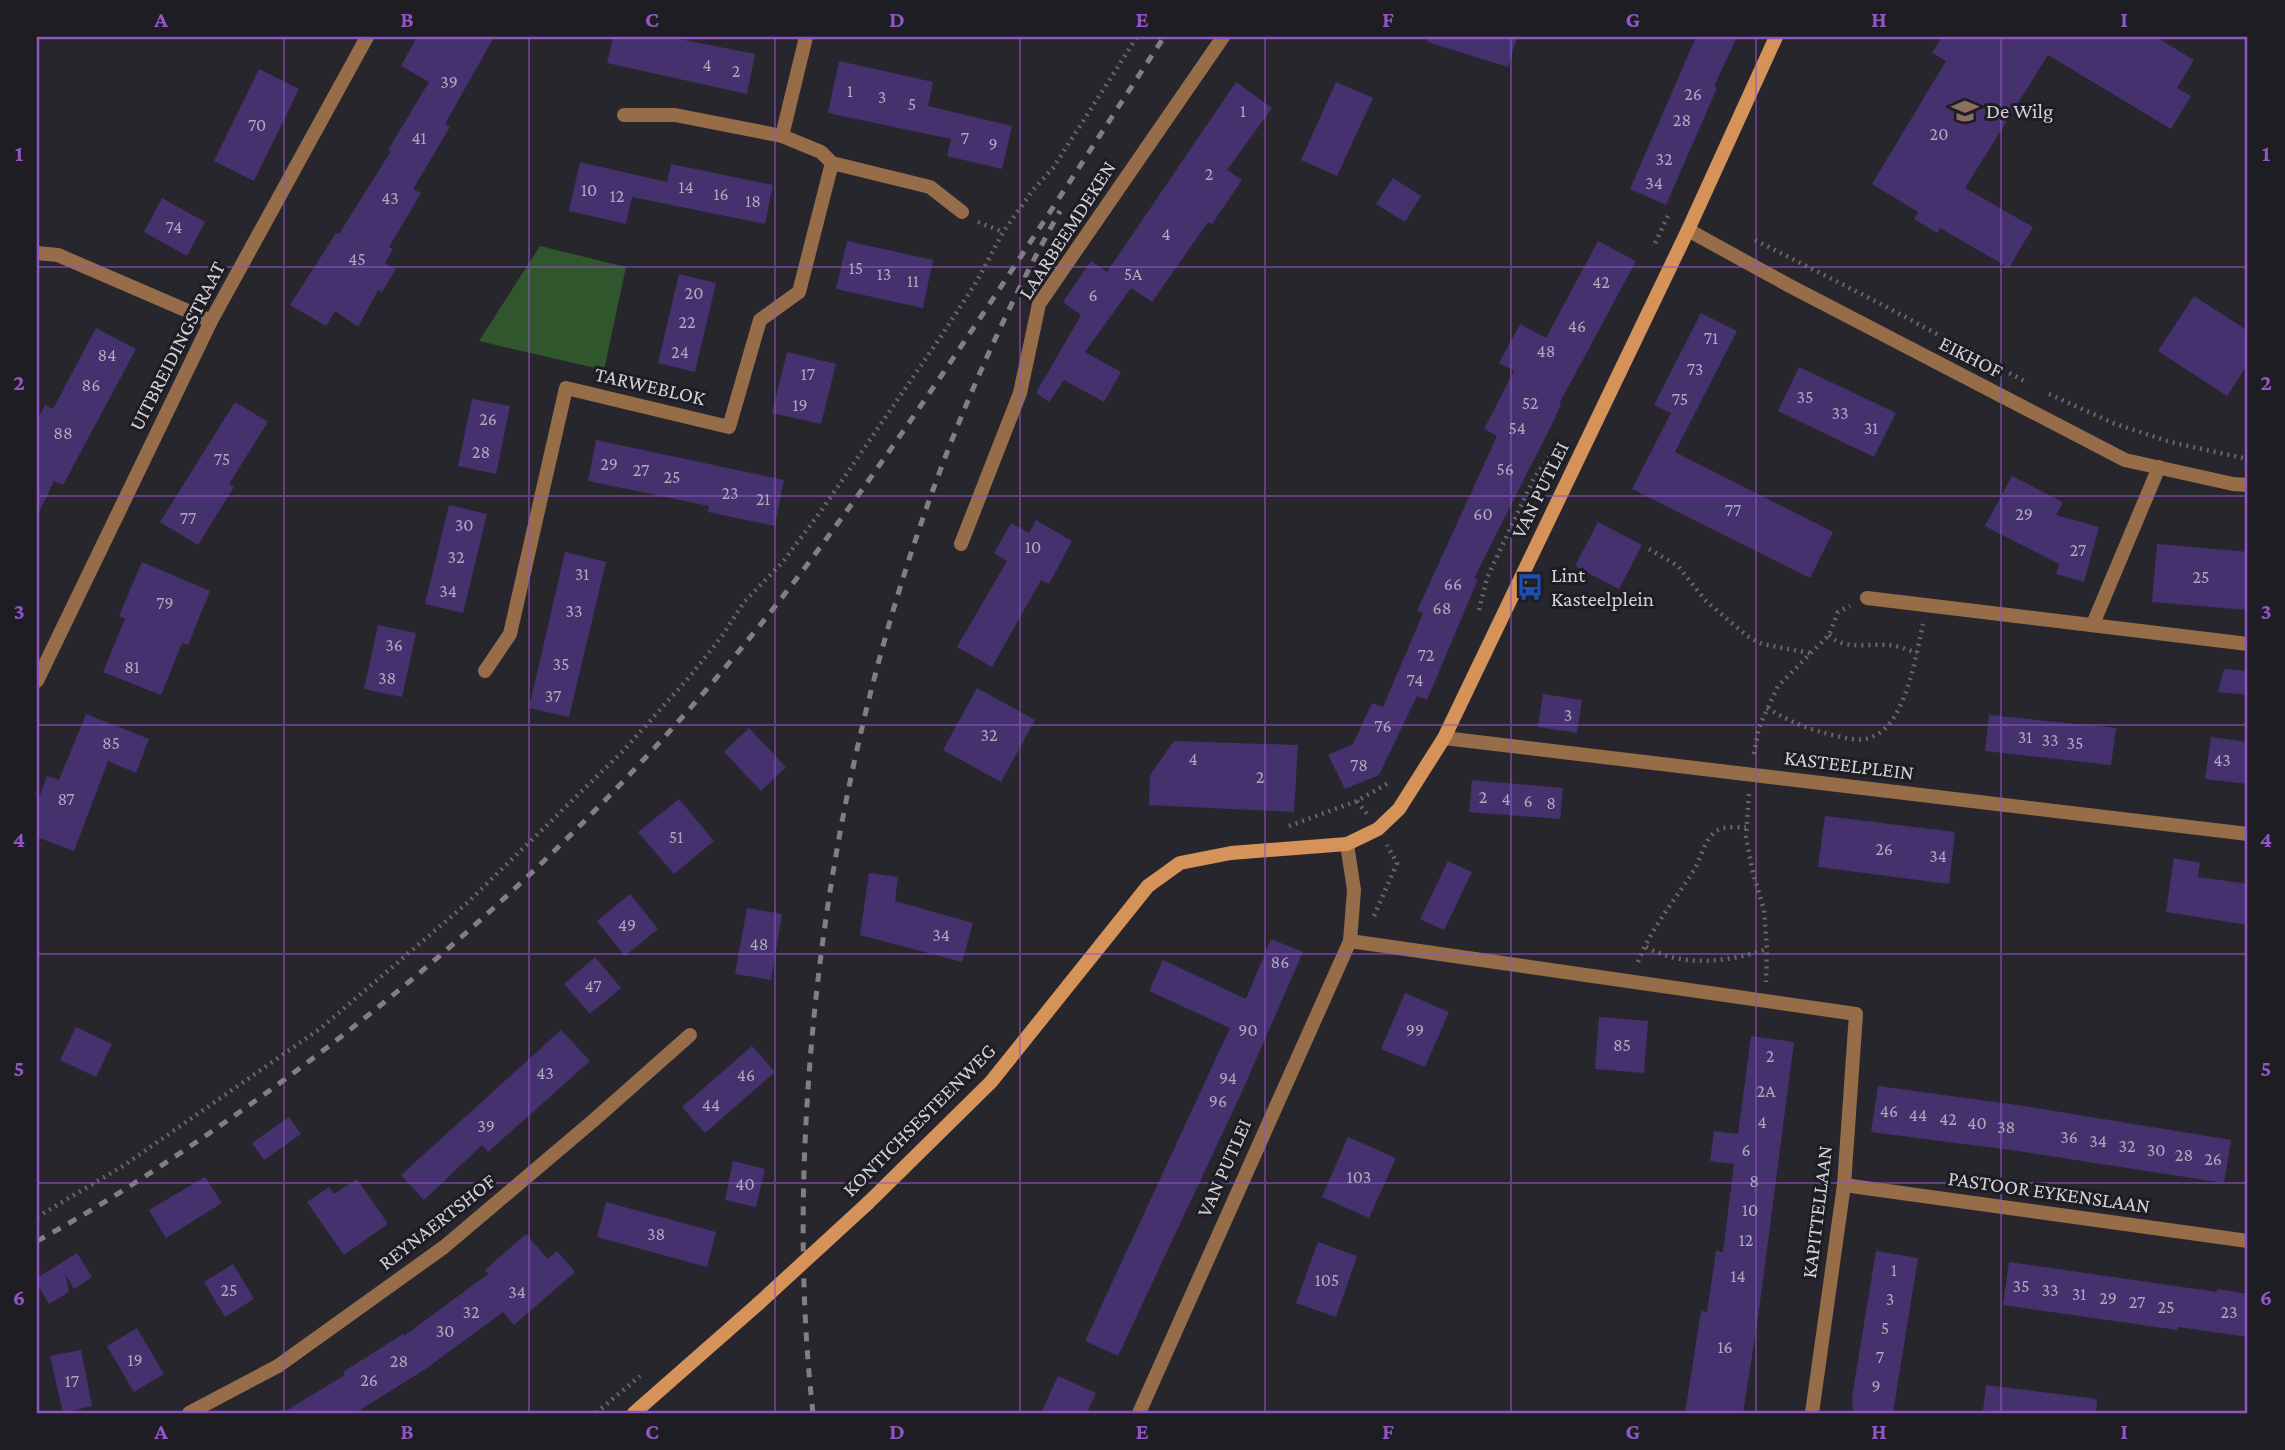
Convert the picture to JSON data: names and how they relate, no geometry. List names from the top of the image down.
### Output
{
  "streets": {
    "street": [
      "LAARBEEMDEKEN",
      "UITBREIDINGSTRAAT",
      "EIKHOF",
      "TARWEBLOK",
      "VAN PUTLEI",
      "KASTEELPLEIN",
      "KONTICHSESTEENWEG",
      "PASTOOR EYKENSLAAN",
      "KAPITTELLAAN",
      "REYNAERTSHOF"
    ]
  },
  "crossings": [
    ["EIKHOF", "VAN PUTLEI"],
    ["VAN PUTLEI", "KASTEELPLEIN"],
    ["VAN PUTLEI", "KONTICHSESTEENWEG"],
    ["PASTOOR EYKENSLAAN", "KAPITTELLAAN"]
  ],
  "places": {
    "school or university": ["De Wilg"],
    "bus stop": ["Lint Kasteelplein"]
  },
  "house_numbers": [
    "4",
    "2",
    "39",
    "1",
    "26",
    "3",
    "5",
    "1",
    "28",
    "70",
    "20",
    "41",
    "7",
    "9",
    "32",
    "2",
    "34",
    "14",
    "10",
    "16",
    "12",
    "43",
    "18",
    "74",
    "4",
    "45",
    "15",
    "13",
    "5A",
    "11",
    "42",
    "20",
    "6",
    "22",
    "46",
    "71",
    "48",
    "24",
    "84",
    "73",
    "17",
    "86",
    "35",
    "75",
    "52",
    "19",
    "33",
    "26",
    "54",
    "31",
    "88",
    "28",
    "75",
    "29",
    "56",
    "27",
    "25",
    "23",
    "21",
    "77",
    "60",
    "29",
    "77",
    "30",
    "10",
    "27",
    "32",
    "31",
    "25",
    "66",
    "34",
    "79",
    "68",
    "33",
    "36",
    "72",
    "35",
    "81",
    "38",
    "74",
    "37",
    "3",
    "76",
    "32",
    "31",
    "33",
    "85",
    "35",
    "4",
    "43",
    "78",
    "2",
    "2",
    "87",
    "4",
    "6",
    "8",
    "51",
    "26",
    "34",
    "49",
    "34",
    "48",
    "86",
    "47",
    "90",
    "99",
    "85",
    "2",
    "43",
    "46",
    "94",
    "2A",
    "96",
    "44",
    "46",
    "44",
    "42",
    "4",
    "40",
    "39",
    "38",
    "36",
    "34",
    "32",
    "6",
    "30",
    "28",
    "26",
    "103",
    "8",
    "40",
    "10",
    "38",
    "12",
    "1",
    "14",
    "105",
    "35",
    "25",
    "33",
    "34",
    "31",
    "29",
    "3",
    "27",
    "25",
    "32",
    "23",
    "5",
    "30",
    "16",
    "7",
    "19",
    "28",
    "26",
    "17",
    "9"
  ],
  "grid": {
    "columns": [
      "A",
      "B",
      "C",
      "D",
      "E",
      "F",
      "G",
      "H",
      "I"
    ],
    "rows": [
      "1",
      "2",
      "3",
      "4",
      "5",
      "6"
    ]
  }
}
